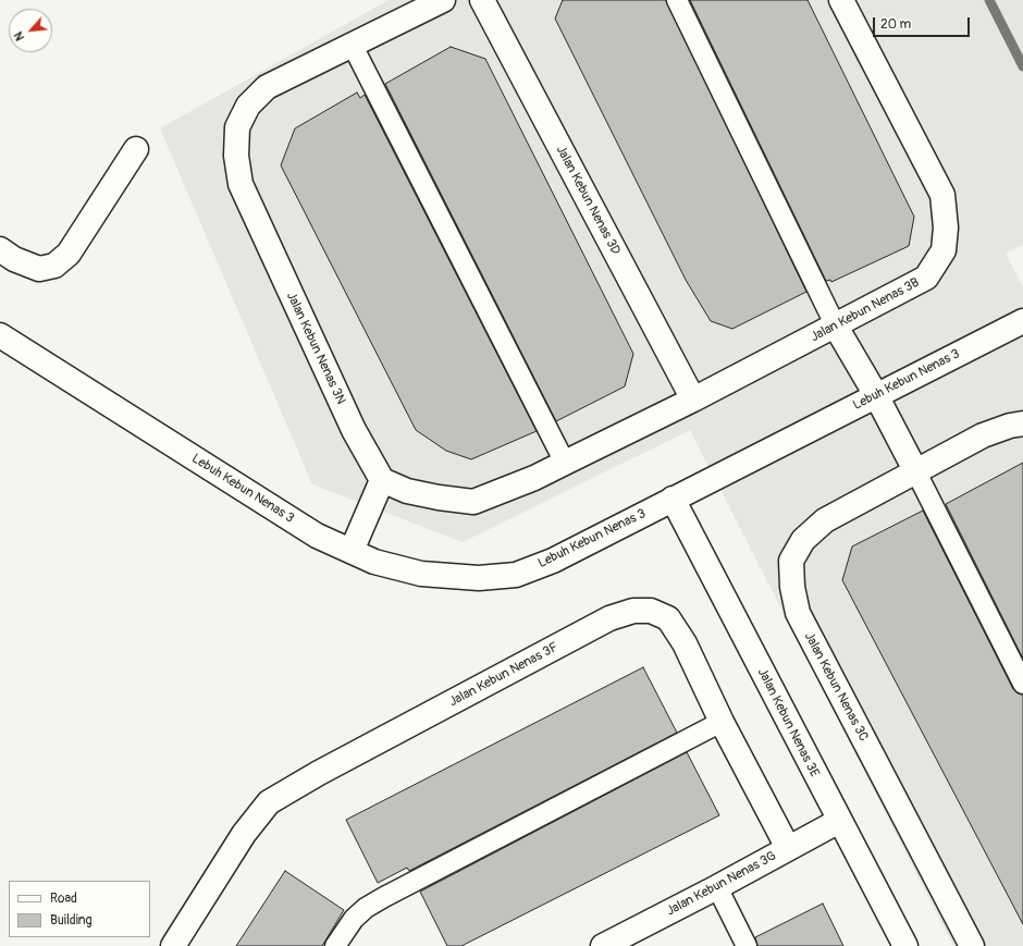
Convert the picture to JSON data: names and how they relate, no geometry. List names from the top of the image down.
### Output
{
  "streets": {
    "street": [
      "Jalan Kebun Nenas 3D",
      "Jalan Kebun Nenas 3B",
      "Jalan Kebun Nenas 3N",
      "Lebuh Kebun Nenas 3",
      "Jalan Kebun Nenas 3F",
      "Jalan Kebun Nenas 3C",
      "Jalan Kebun Nenas 3E",
      "Jalan Kebun Nenas 3G"
    ]
  },
  "crossings": [
    ["Jalan Kebun Nenas 3D", "Jalan Kebun Nenas 3B"],
    ["Lebuh Kebun Nenas 3", "Jalan Kebun Nenas 3E"],
    ["Jalan Kebun Nenas 3F", "Jalan Kebun Nenas 3G"],
    ["Jalan Kebun Nenas 3E", "Jalan Kebun Nenas 3G"]
  ],
  "legend": ["Road", "Building"],
  "scale_bar": "20 m",
  "north": "bottom left"
}
